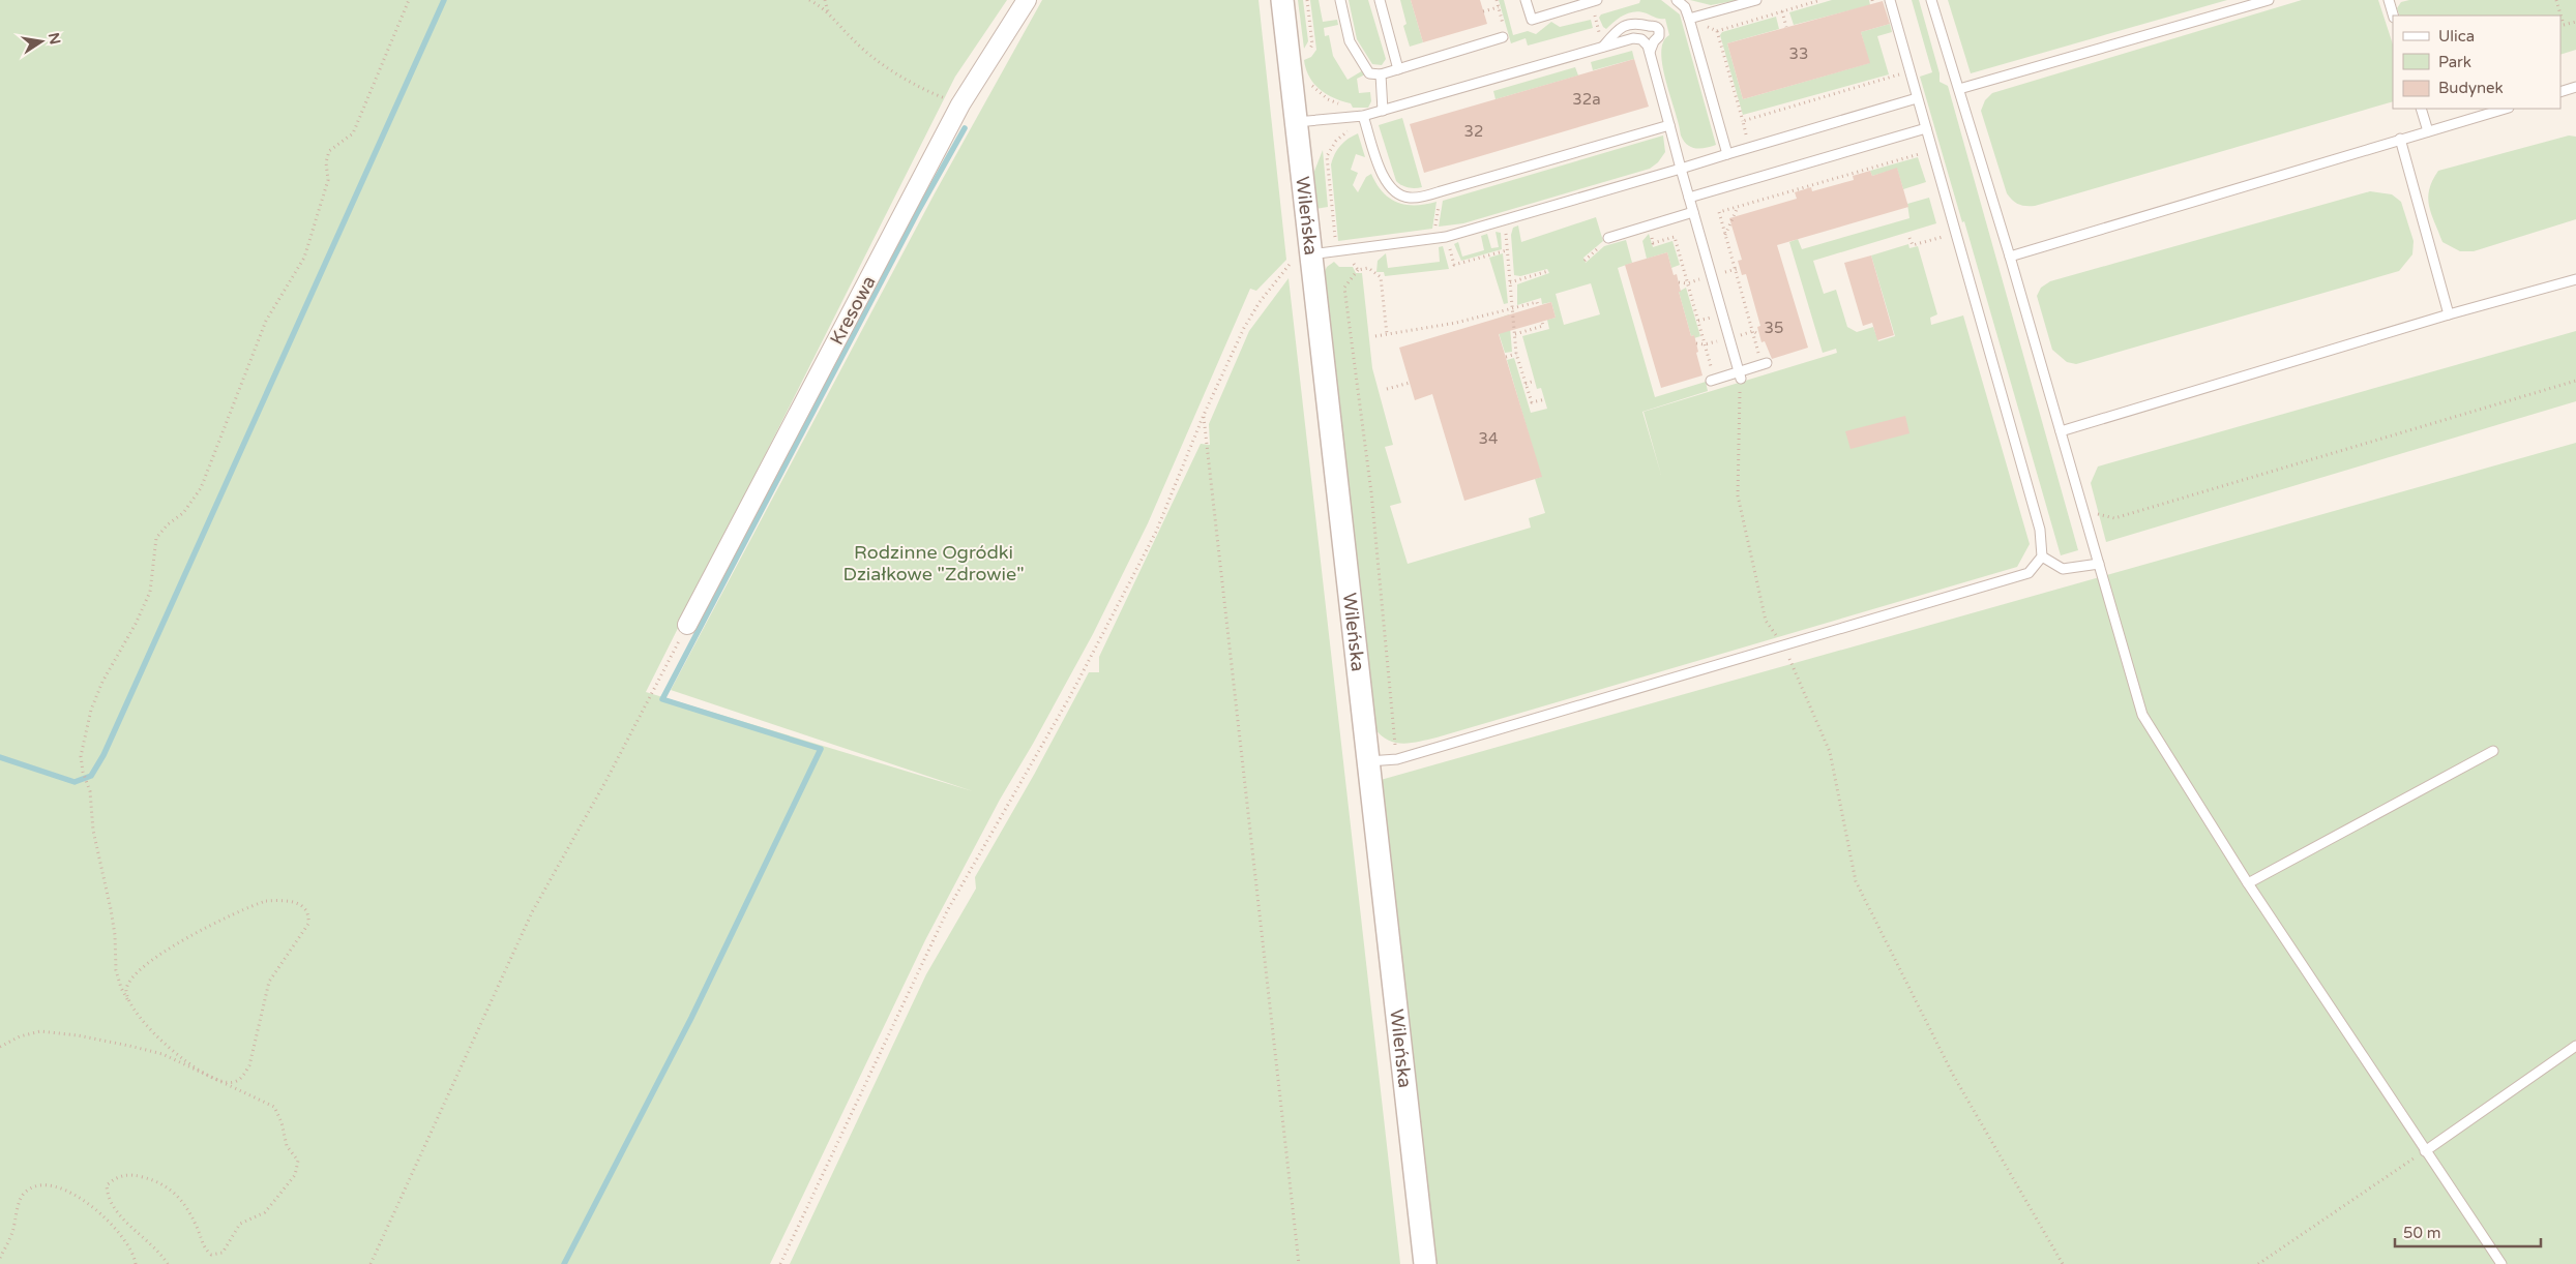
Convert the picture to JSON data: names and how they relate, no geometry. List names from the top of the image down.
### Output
{
  "streets": {
    "street": ["Wileńska", "Kresowa"]
  },
  "parks": ["Rodzinne Ogródki Działkowe \"Zdrowie\""],
  "house_numbers": [
    "33",
    "32a",
    "32",
    "35",
    "34"
  ],
  "legend": ["Ulica", "Park", "Budynek"],
  "scale_bar": "50 m",
  "north": "right"
}
